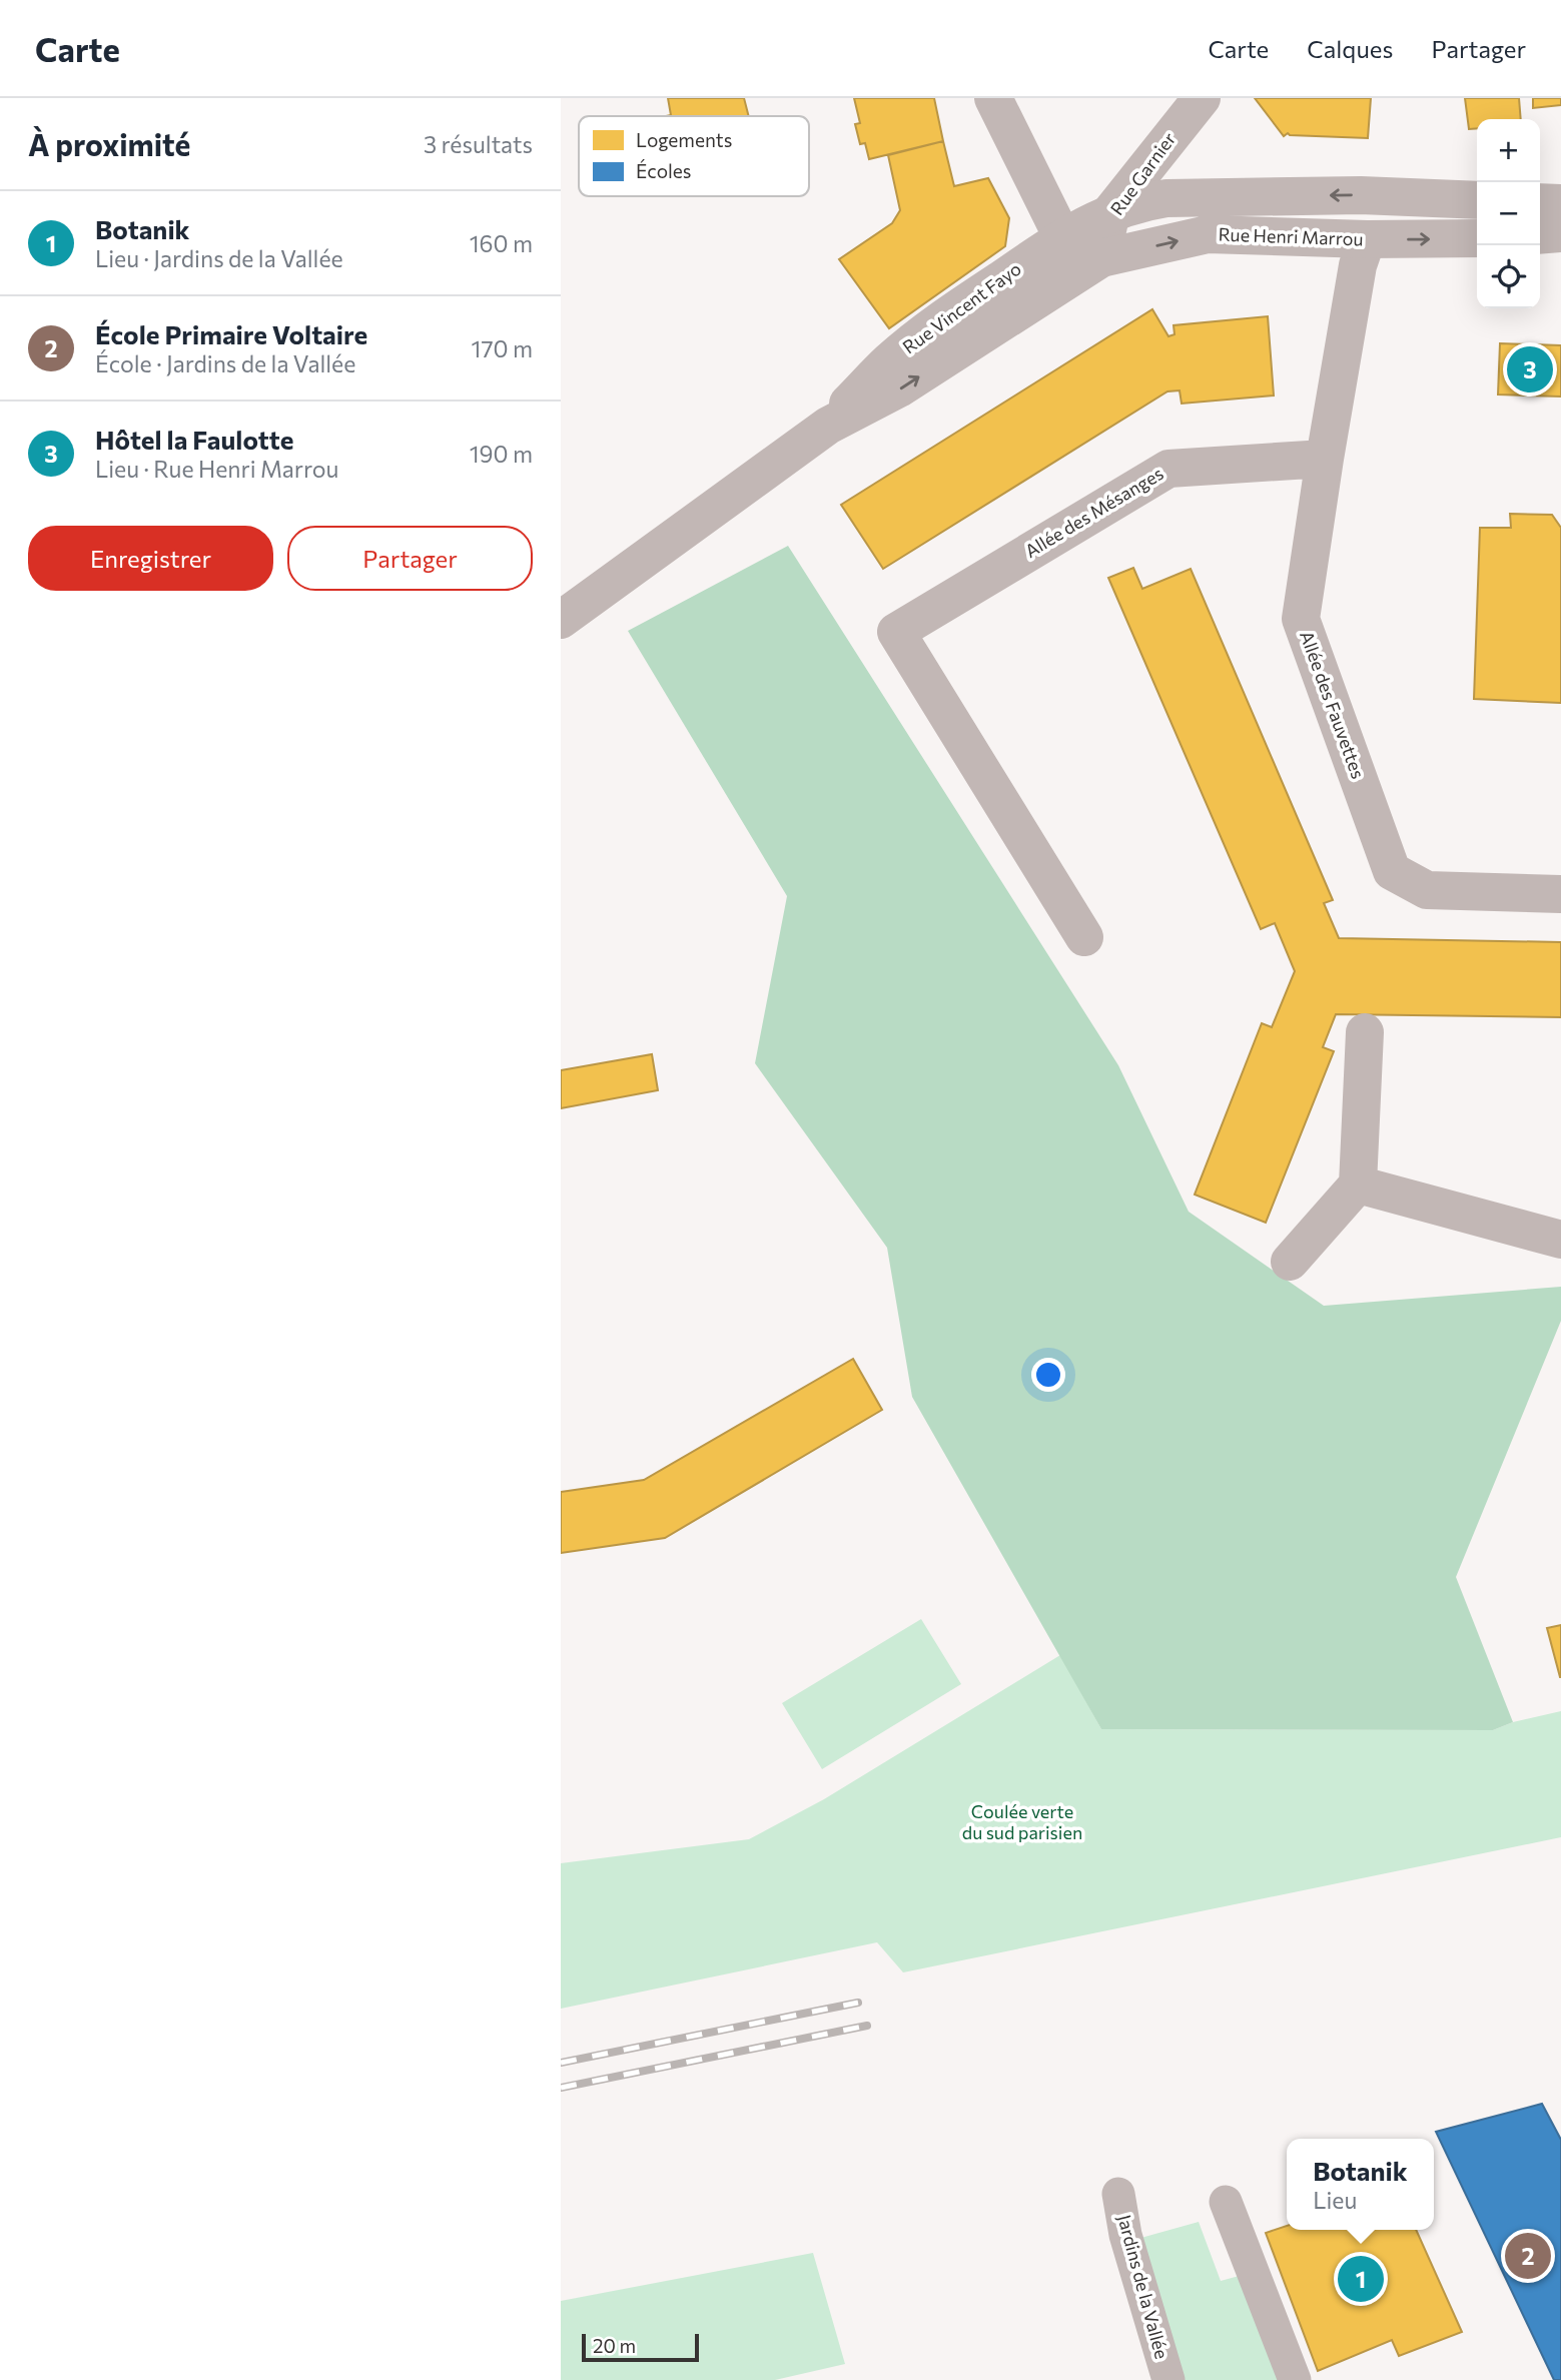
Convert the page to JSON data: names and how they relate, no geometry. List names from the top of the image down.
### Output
{
  "streets": {
    "street": [
      "Rue Garnier",
      "Rue Henri Marrou",
      "Rue Vincent Fayo",
      "Allée des Mésanges",
      "Allée des Fauvettes",
      "Jardins de la Vallée"
    ]
  },
  "crossings": [
    ["Rue Garnier", "Rue Henri Marrou"],
    ["Rue Garnier", "Rue Vincent Fayo"],
    ["Rue Henri Marrou", "Rue Vincent Fayo"],
    ["Rue Henri Marrou", "Allée des Fauvettes"],
    ["Allée des Mésanges", "Allée des Fauvettes"]
  ],
  "parks": ["Coulée verte du sud parisien"],
  "legend": ["Logements", "Écoles"],
  "scale_bar": "20 m",
  "page": {
    "header": "Carte",
    "nav": ["Carte", "Calques", "Partager"],
    "heading": ["À proximité", "3 résultats"],
    "map_buttons": ["+", "−"],
    "list": [
      {
        "mark": "1",
        "name": "Botanik",
        "note": "Lieu · Jardins de la Vallée",
        "value": "160 m"
      },
      {
        "mark": "2",
        "name": "École Primaire Voltaire",
        "note": "École · Jardins de la Vallée",
        "value": "170 m"
      },
      {
        "mark": "3",
        "name": "Hôtel la Faulotte",
        "note": "Lieu · Rue Henri Marrou",
        "value": "190 m"
      }
    ],
    "pins": ["3", "2", "1"],
    "buttons": ["Enregistrer", "Partager"],
    "popup": ["Botanik", "Lieu"],
    "scale": "20 m"
  }
}
